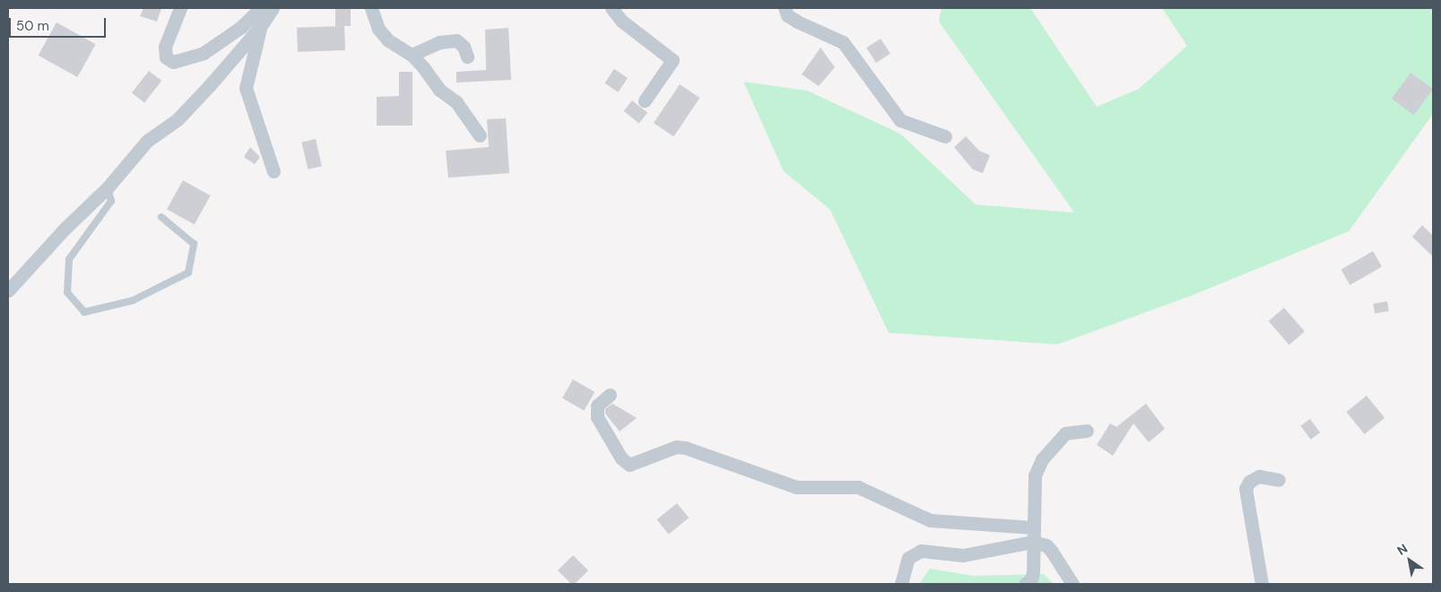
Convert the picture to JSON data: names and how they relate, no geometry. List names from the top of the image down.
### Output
{
  "scale_bar": "50 m",
  "north": "top left"
}
